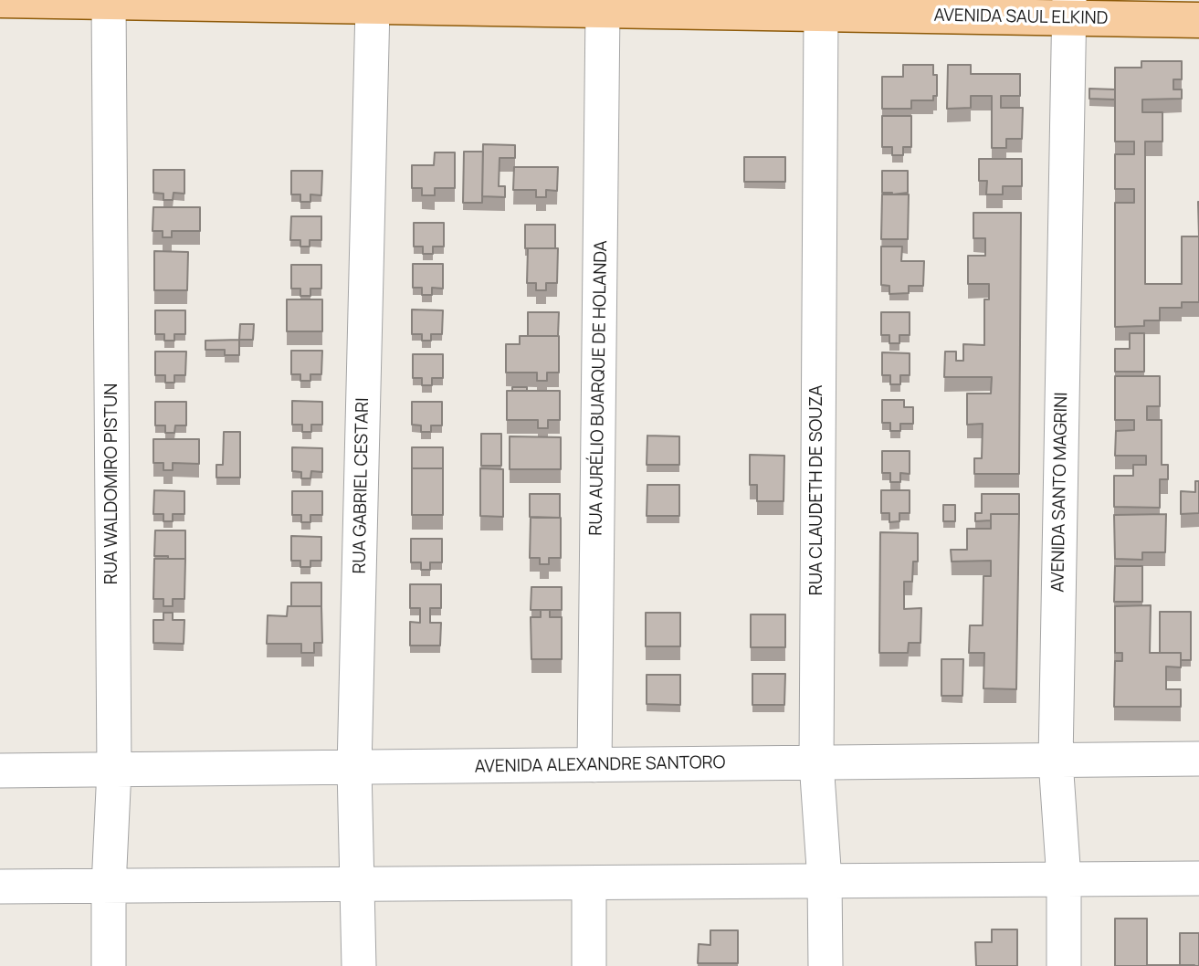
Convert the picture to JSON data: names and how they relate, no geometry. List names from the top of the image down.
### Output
{
  "streets": {
    "main road": ["AVENIDA SAUL ELKIND"],
    "street": [
      "RUA AURÉLIO BUARQUE DE HOLANDA",
      "RUA WALDOMIRO PISTUN",
      "RUA GABRIEL CESTARI",
      "RUA CLAUDETH DE SOUZA",
      "AVENIDA SANTO MAGRINI",
      "AVENIDA ALEXANDRE SANTORO"
    ]
  },
  "crossings": [
    ["AVENIDA SAUL ELKIND", "RUA AURÉLIO BUARQUE DE HOLANDA"],
    ["AVENIDA SAUL ELKIND", "RUA WALDOMIRO PISTUN"],
    ["AVENIDA SAUL ELKIND", "RUA GABRIEL CESTARI"],
    ["AVENIDA SAUL ELKIND", "RUA CLAUDETH DE SOUZA"],
    ["AVENIDA SAUL ELKIND", "AVENIDA SANTO MAGRINI"],
    ["RUA AURÉLIO BUARQUE DE HOLANDA", "AVENIDA ALEXANDRE SANTORO"],
    ["RUA WALDOMIRO PISTUN", "AVENIDA ALEXANDRE SANTORO"],
    ["RUA GABRIEL CESTARI", "AVENIDA ALEXANDRE SANTORO"],
    ["RUA CLAUDETH DE SOUZA", "AVENIDA ALEXANDRE SANTORO"],
    ["AVENIDA SANTO MAGRINI", "AVENIDA ALEXANDRE SANTORO"]
  ]
}
